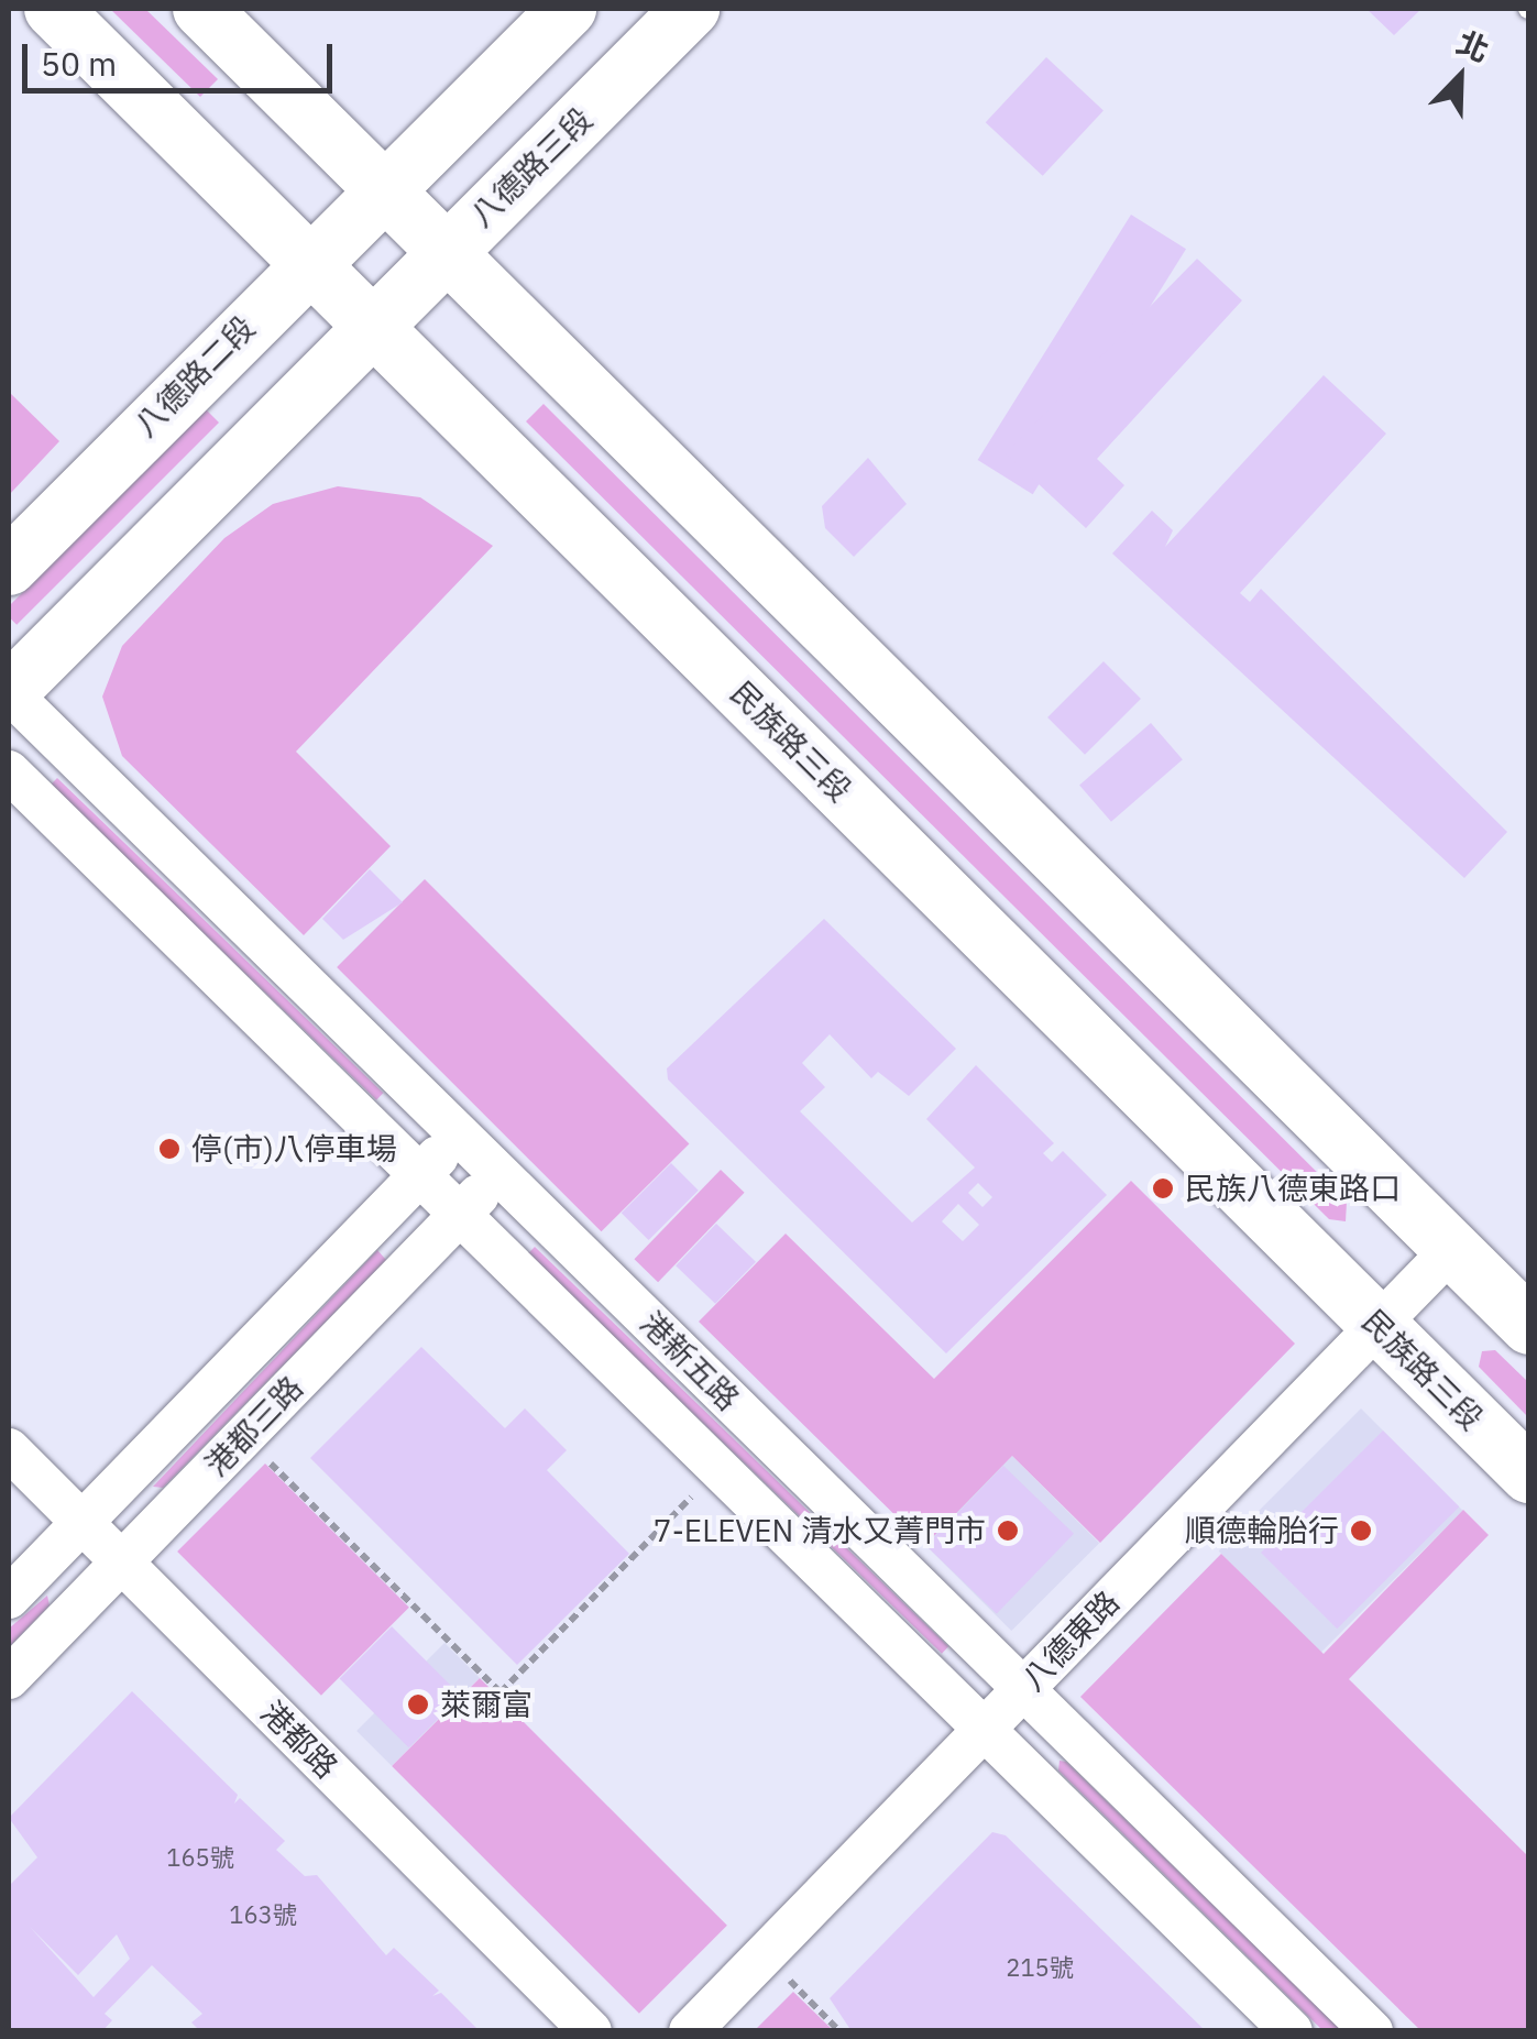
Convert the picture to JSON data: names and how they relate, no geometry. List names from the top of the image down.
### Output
{
  "streets": {
    "street": [
      "八德路三段",
      "八德路二段",
      "民族路三段",
      "港新五路",
      "港都三路",
      "八德東路",
      "港都路"
    ]
  },
  "crossings": [
    ["八德路三段", "民族路三段"],
    ["八德路二段", "民族路三段"],
    ["民族路三段", "八德東路"],
    ["港新五路", "港都三路"],
    ["港新五路", "八德東路"],
    ["港都三路", "港都路"]
  ],
  "places": [
    "停(市)八停車場",
    "民族八德東路口",
    "7-ELEVEN 清水又菁門市",
    "順德輪胎行",
    "萊爾富"
  ],
  "house_numbers": ["165號", "163號", "215號"],
  "scale_bar": "50 m",
  "north": "top right"
}
